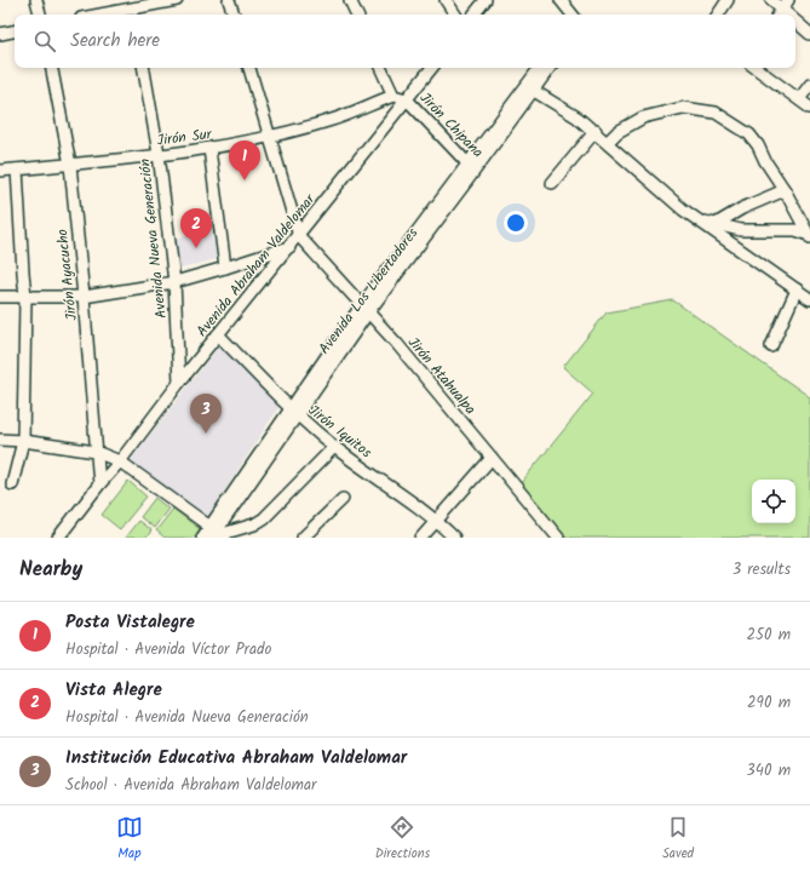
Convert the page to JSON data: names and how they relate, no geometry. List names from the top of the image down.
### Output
{
  "streets": {
    "street": [
      "Jirón Chipana",
      "Jirón Sur",
      "Avenida Nueva Generación",
      "Avenida Abraham Valdelomar",
      "Jirón Ayacucho",
      "Avenida Los Libertadores",
      "Jirón Atahualpa",
      "Jirón Iquitos"
    ]
  },
  "crossings": [
    ["Jirón Chipana", "Avenida Abraham Valdelomar"],
    ["Jirón Chipana", "Avenida Los Libertadores"],
    ["Jirón Sur", "Avenida Nueva Generación"],
    ["Jirón Sur", "Jirón Ayacucho"],
    ["Avenida Nueva Generación", "Avenida Abraham Valdelomar"],
    ["Avenida Abraham Valdelomar", "Jirón Ayacucho"],
    ["Avenida Abraham Valdelomar", "Jirón Atahualpa"],
    ["Avenida Abraham Valdelomar", "Jirón Iquitos"],
    ["Avenida Los Libertadores", "Jirón Atahualpa"],
    ["Avenida Los Libertadores", "Jirón Iquitos"]
  ],
  "page": {
    "search": "Search here",
    "pins": ["1", "2", "3"],
    "heading": ["Nearby", "3 results"],
    "list": [
      {
        "mark": "1",
        "name": "Posta Vistalegre",
        "note": "Hospital · Avenida Víctor Prado",
        "value": "250 m"
      },
      {
        "mark": "2",
        "name": "Vista Alegre",
        "note": "Hospital · Avenida Nueva Generación",
        "value": "290 m"
      },
      {
        "mark": "3",
        "name": "Institución Educativa Abraham Valdelomar",
        "note": "School · Avenida Abraham Valdelomar",
        "value": "340 m"
      }
    ],
    "nav": ["Map", "Directions", "Saved"]
  }
}
